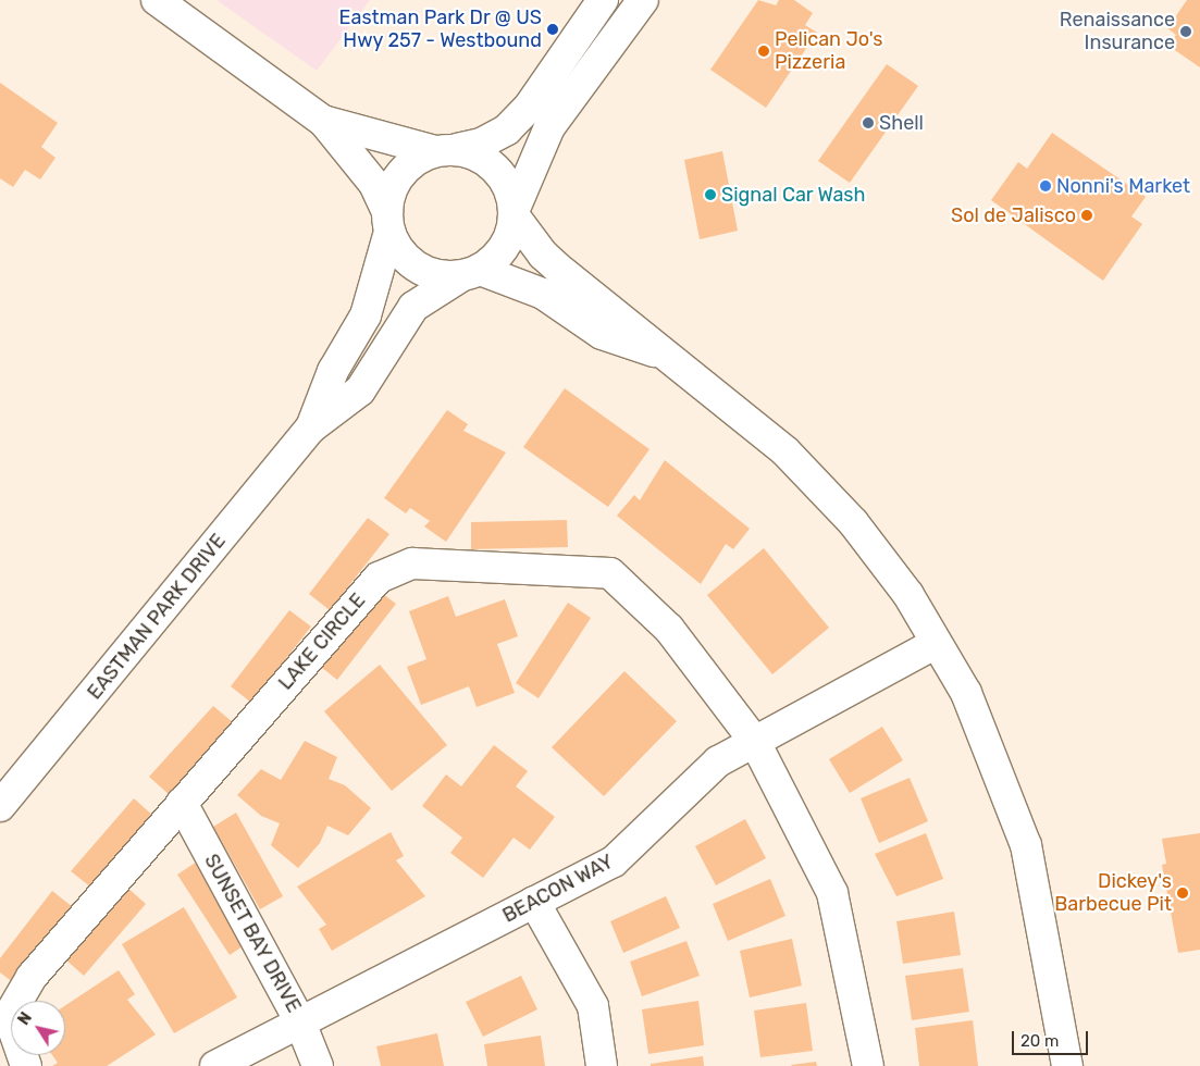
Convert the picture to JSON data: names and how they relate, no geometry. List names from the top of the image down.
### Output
{
  "streets": {
    "street": [
      "EASTMAN PARK DRIVE",
      "LAKE CIRCLE",
      "BEACON WAY",
      "SUNSET BAY DRIVE"
    ]
  },
  "crossings": [
    ["LAKE CIRCLE", "BEACON WAY"],
    ["LAKE CIRCLE", "SUNSET BAY DRIVE"],
    ["BEACON WAY", "SUNSET BAY DRIVE"]
  ],
  "places": [
    "Eastman Park Dr @ US Hwy 257 - Westbound",
    "Renaissance Insurance",
    "Pelican Jo's Pizzeria",
    "Shell",
    "Nonni's Market",
    "Signal Car Wash",
    "Sol de Jalisco",
    "Dickey's Barbecue Pit"
  ],
  "scale_bar": "20 m",
  "north": "top left"
}
